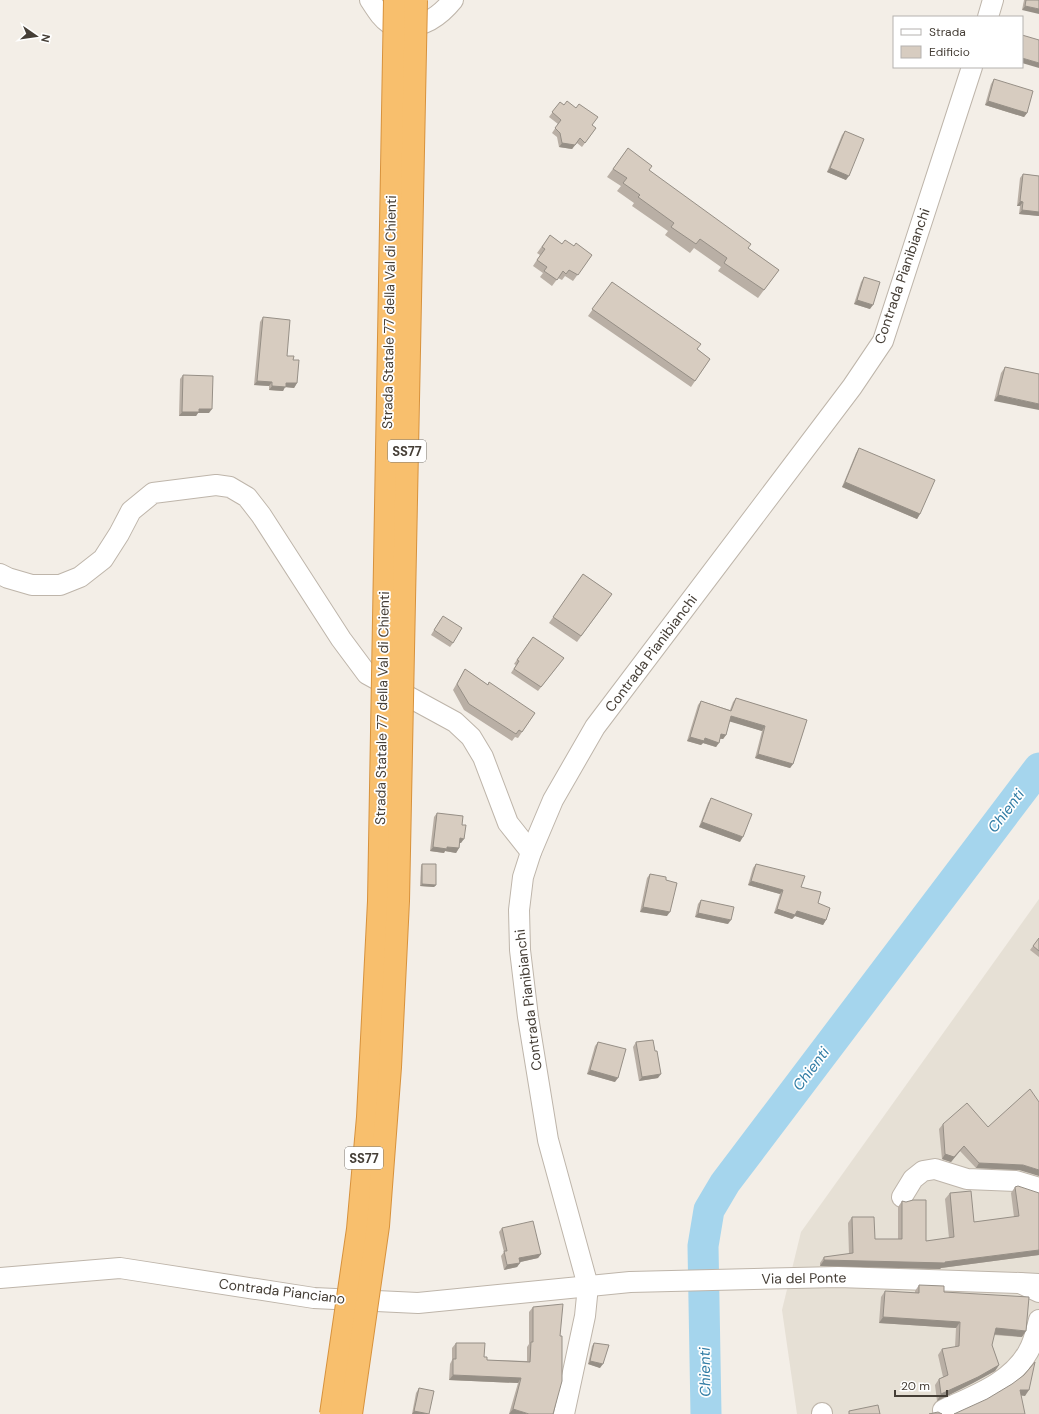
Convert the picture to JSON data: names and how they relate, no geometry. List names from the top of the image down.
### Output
{
  "streets": {
    "highway": ["Strada Statale 77 della Val di Chienti", "SS77"],
    "street": ["Contrada Pianibianchi", "Via del Ponte", "Contrada Pianciano"]
  },
  "crossings": [
    ["Contrada Pianibianchi", "Via del Ponte"],
    ["Contrada Pianibianchi", "Contrada Pianciano"],
    ["Via del Ponte", "Contrada Pianciano"]
  ],
  "water": ["Chienti"],
  "legend": ["Strada", "Edificio"],
  "scale_bar": "20 m",
  "north": "right"
}
